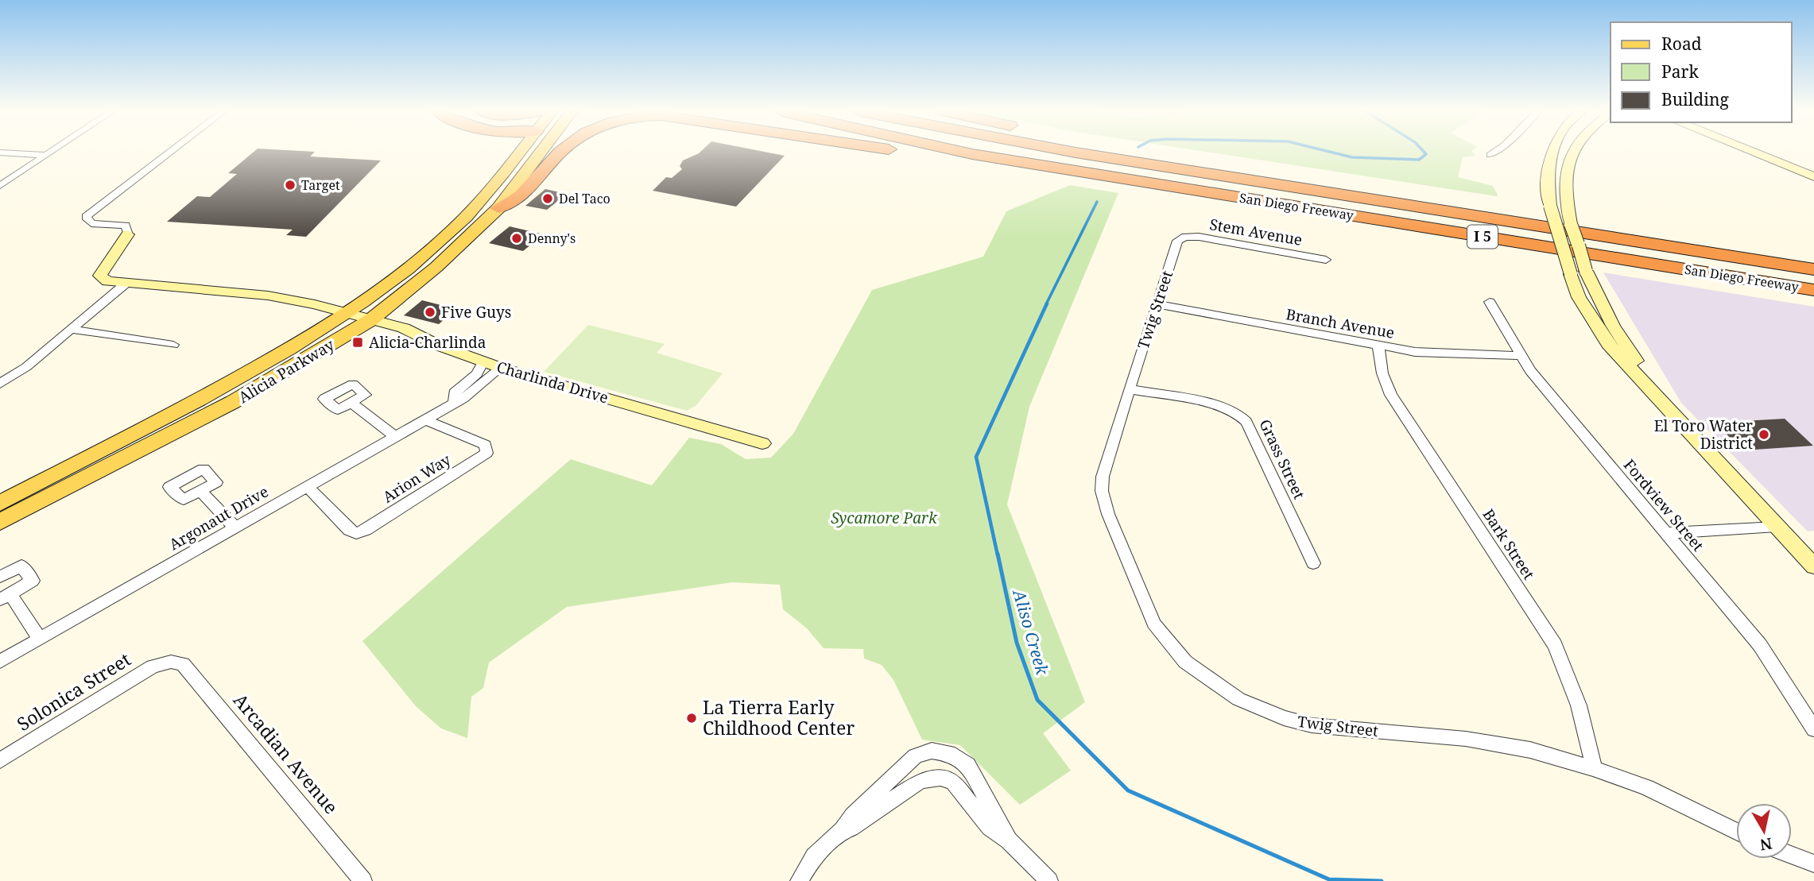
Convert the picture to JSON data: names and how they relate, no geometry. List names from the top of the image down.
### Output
{
  "streets": {
    "highway": ["San Diego Freeway", "I 5"],
    "main road": ["Alicia Parkway", "Charlinda Drive"],
    "street": [
      "Stem Avenue",
      "Twig Street",
      "Branch Avenue",
      "Grass Street",
      "Arion Way",
      "Fordview Street",
      "Argonaut Drive",
      "Bark Street",
      "Solonica Street",
      "Arcadian Avenue"
    ]
  },
  "crossings": [
    ["Stem Avenue", "Twig Street"],
    ["Twig Street", "Branch Avenue"],
    ["Twig Street", "Grass Street"],
    ["Twig Street", "Bark Street"],
    ["Branch Avenue", "Fordview Street"],
    ["Branch Avenue", "Bark Street"],
    ["Alicia Parkway", "Charlinda Drive"],
    ["Charlinda Drive", "Argonaut Drive"],
    ["Arion Way", "Argonaut Drive"],
    ["Solonica Street", "Arcadian Avenue"]
  ],
  "water": ["Aliso Creek"],
  "parks": ["Sycamore Park"],
  "places": {
    "other": [
      "Target",
      "Del Taco",
      "Denny's",
      "Five Guys",
      "El Toro Water District",
      "La Tierra Early Childhood Center"
    ],
    "transit": ["Alicia-Charlinda"]
  },
  "legend": ["Road", "Park", "Building"],
  "north": "bottom"
}
